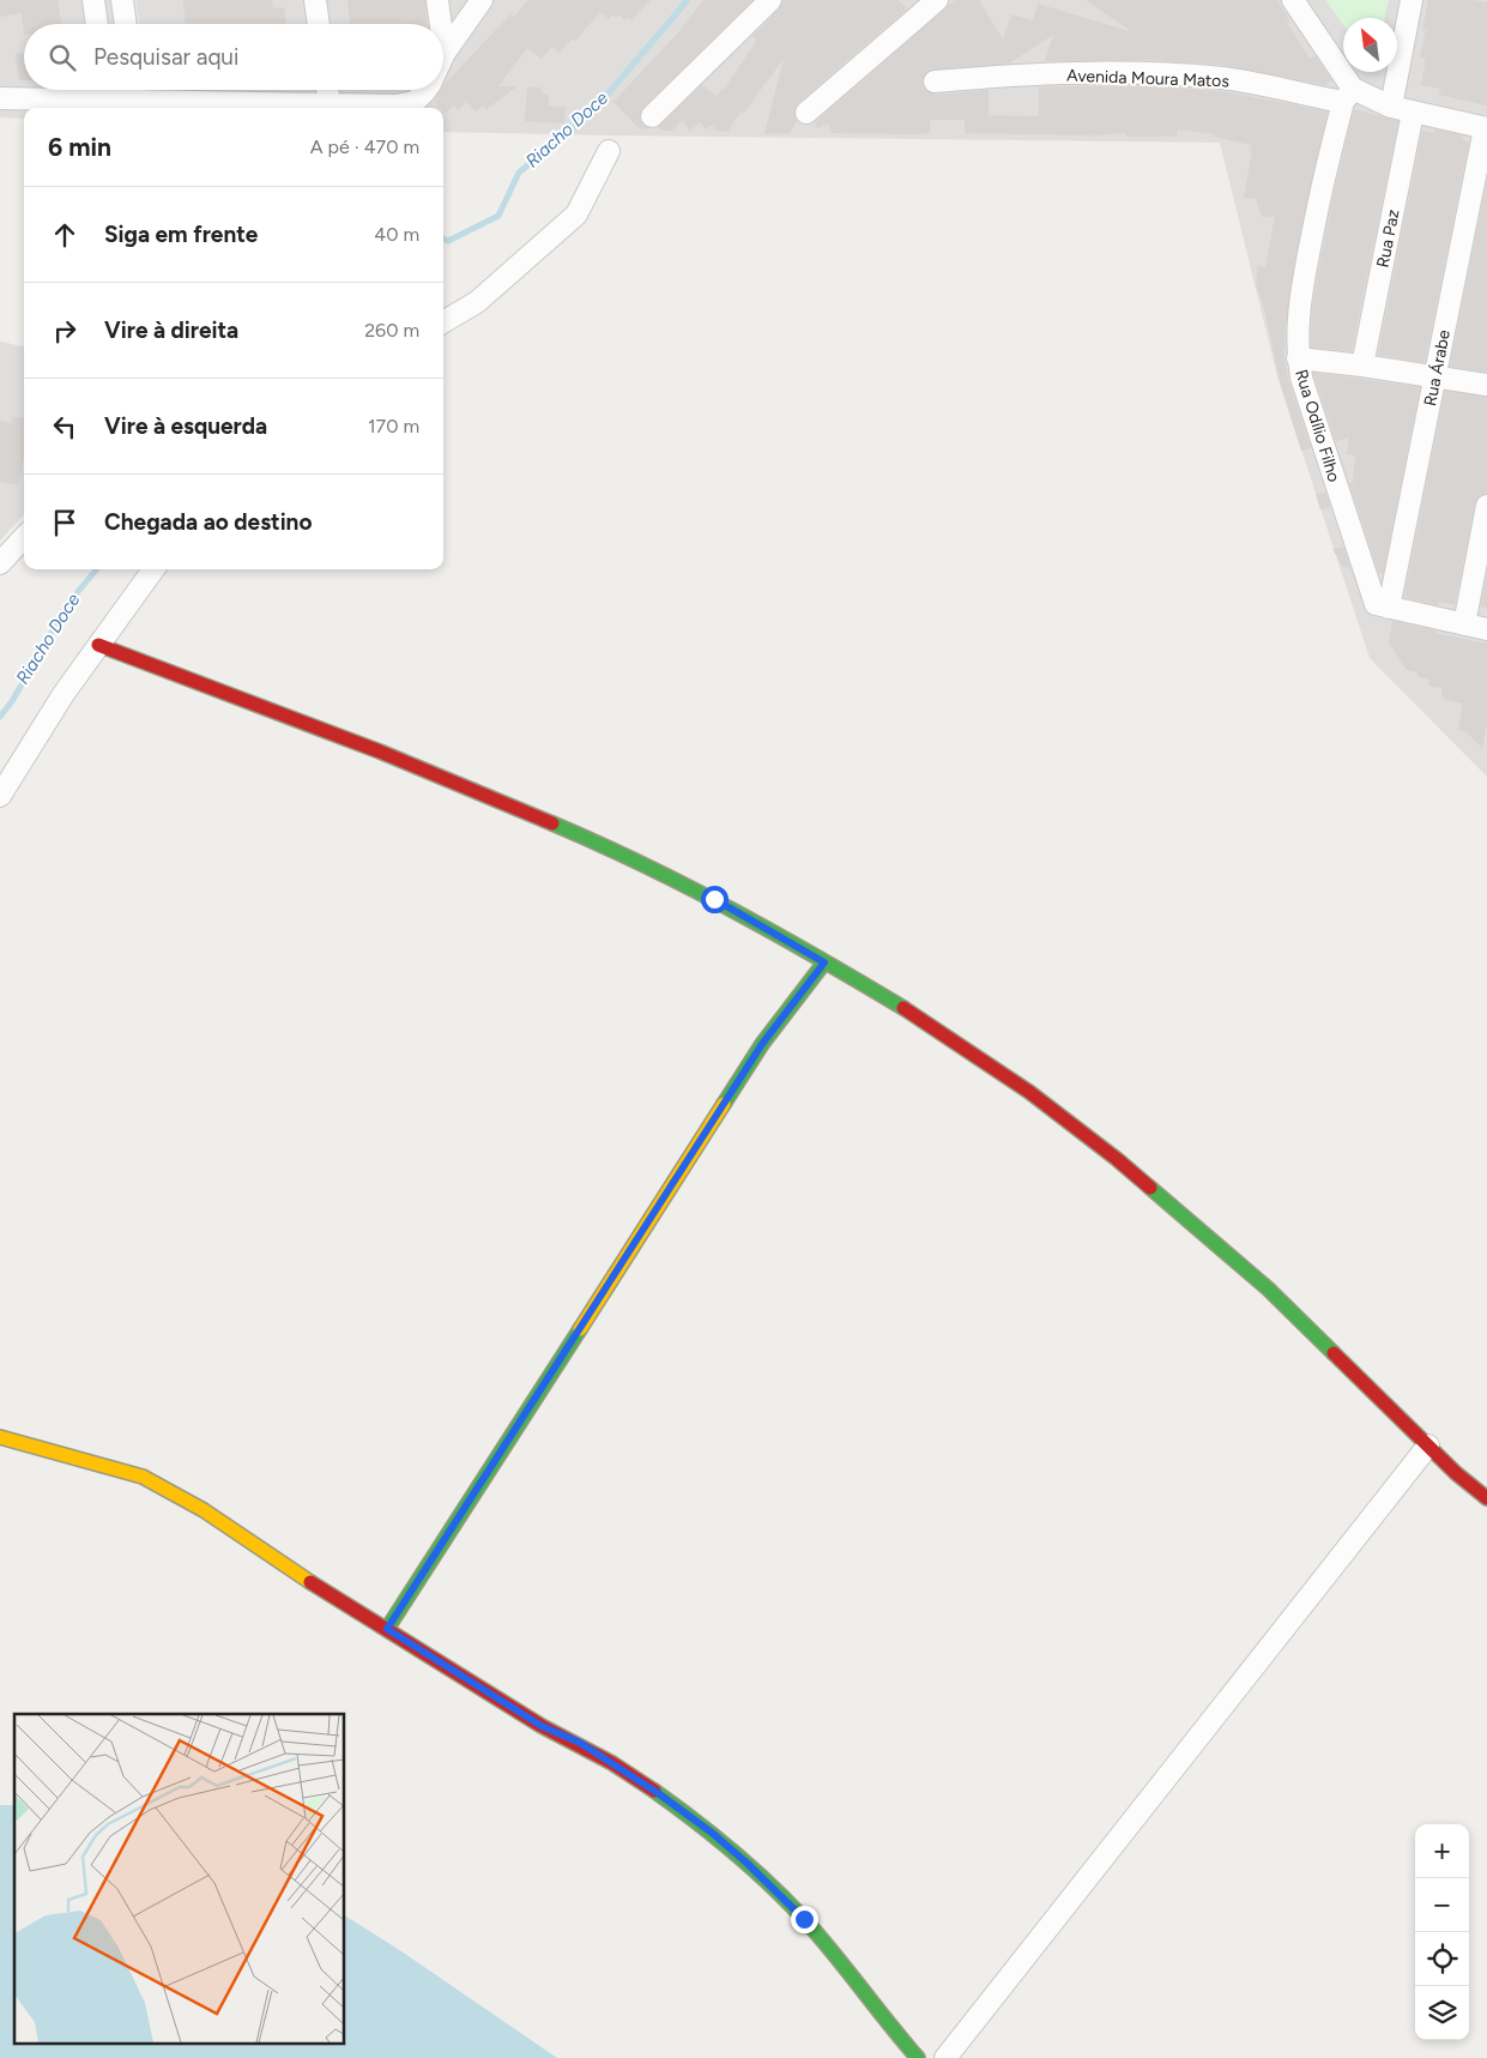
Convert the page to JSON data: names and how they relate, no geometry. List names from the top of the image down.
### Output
{
  "streets": {
    "street": [
      "Avenida Moura Matos",
      "Rua Paz",
      "Rua Árabe",
      "Rua Odílio Filho"
    ]
  },
  "crossings": [
    ["Avenida Moura Matos", "Rua Paz"],
    ["Avenida Moura Matos", "Rua Árabe"],
    ["Avenida Moura Matos", "Rua Odílio Filho"],
    ["Rua Árabe", "Rua Odílio Filho"]
  ],
  "water": ["Riacho Doce"],
  "north": "top left",
  "page": {
    "search": "Pesquisar aqui",
    "heading": ["6 min", "A pé · 470 m"],
    "list": [
      ["Siga em frente", "40 m"],
      ["Vire à direita", "260 m"],
      ["Vire à esquerda", "170 m"],
      "Chegada ao destino"
    ],
    "map_buttons": ["+", "−"]
  }
}
